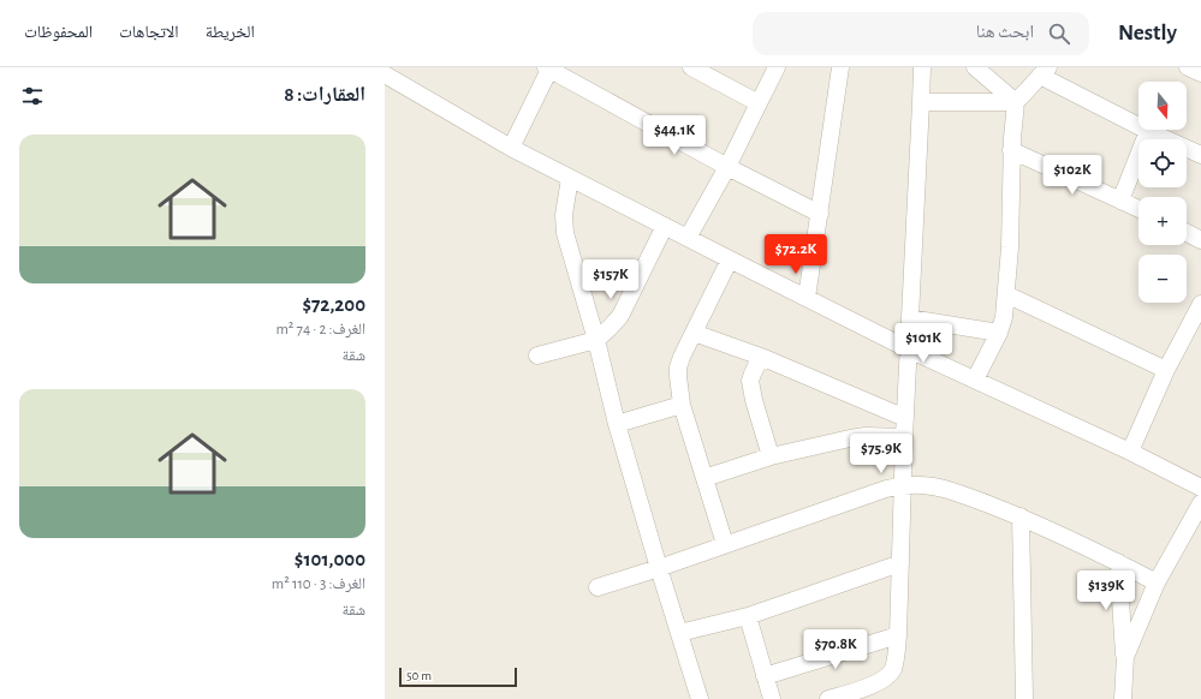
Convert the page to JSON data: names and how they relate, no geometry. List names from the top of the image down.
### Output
{
  "scale_bar": "50 m",
  "north": "bottom",
  "page": {
    "header": "Nestly",
    "search": "ابحث هنا",
    "nav": ["الخريطة", "الاتجاهات", "المحفوظات"],
    "heading": "العقارات: 8",
    "map_buttons": ["+", "−"],
    "price": [
      "$44.1K",
      "$102K",
      "$72.2K",
      "$157K",
      "$101K",
      "$75.9K",
      "$139K",
      "$70.8K"
    ],
    "list": [
      {
        "name": "$72,200",
        "note": "الغرف: 2 · 74 m² · شقة"
      },
      {
        "name": "$101,000",
        "note": "الغرف: 3 · 110 m² · شقة"
      }
    ],
    "scale": "50 m"
  }
}
